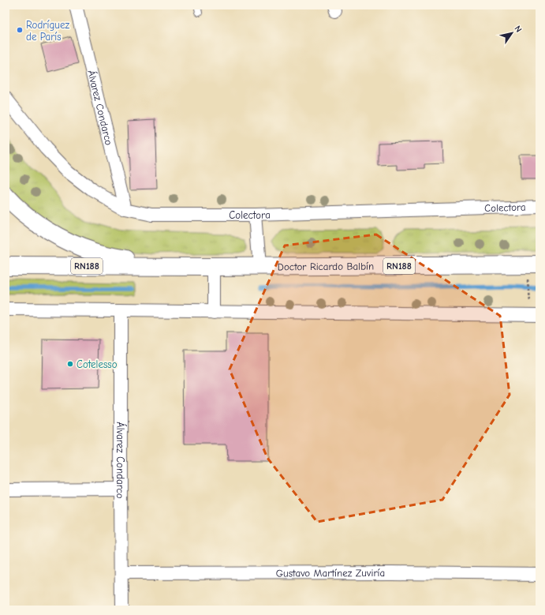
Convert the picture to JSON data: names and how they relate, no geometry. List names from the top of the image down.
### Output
{
  "streets": {
    "highway": ["RN188", "Doctor Ricardo Balbín"],
    "street": ["Álvarez Condarco", "Colectora", "Gustavo Martínez Zuviría"]
  },
  "crossings": [
    ["Álvarez Condarco", "Colectora"],
    ["Álvarez Condarco", "Gustavo Martínez Zuviría"],
    ["RN188", "Doctor Ricardo Balbín"]
  ],
  "places": ["Rodríguez de París", "Cotelesso"],
  "north": "top right"
}
